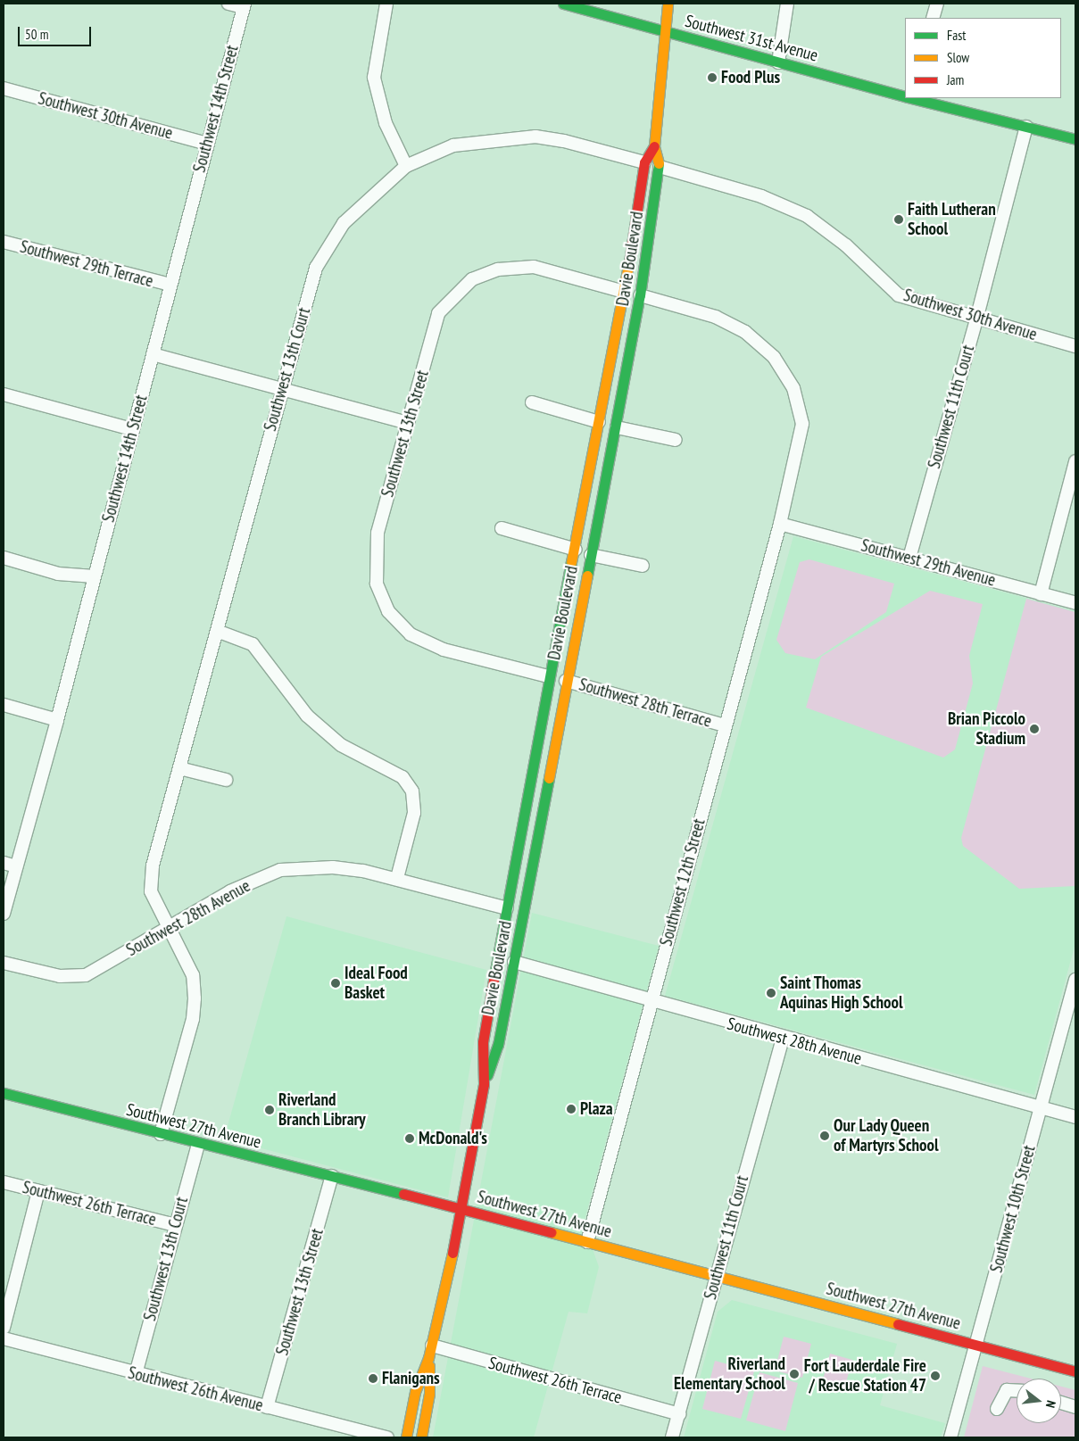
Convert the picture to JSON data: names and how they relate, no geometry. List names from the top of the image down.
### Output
{
  "streets": {
    "main road": ["Southwest 31st Avenue", "Davie Boulevard", "Southwest 27th Avenue"],
    "street": [
      "Southwest 14th Street",
      "Southwest 30th Avenue",
      "Southwest 29th Terrace",
      "Southwest 13th Court",
      "Southwest 11th Court",
      "Southwest 13th Street",
      "Southwest 29th Avenue",
      "Southwest 28th Terrace",
      "Southwest 12th Street",
      "Southwest 28th Avenue",
      "Southwest 26th Terrace",
      "Southwest 10th Street",
      "Southwest 26th Avenue"
    ]
  },
  "crossings": [
    ["Southwest 31st Avenue", "Davie Boulevard"],
    ["Southwest 31st Avenue", "Southwest 11th Court"],
    ["Southwest 14th Street", "Southwest 30th Avenue"],
    ["Southwest 14th Street", "Southwest 29th Terrace"],
    ["Southwest 30th Avenue", "Davie Boulevard"],
    ["Southwest 30th Avenue", "Southwest 11th Court"],
    ["Davie Boulevard", "Southwest 13th Street"],
    ["Davie Boulevard", "Southwest 28th Terrace"],
    ["Davie Boulevard", "Southwest 28th Avenue"],
    ["Davie Boulevard", "Southwest 27th Avenue"],
    ["Davie Boulevard", "Southwest 26th Terrace"],
    ["Southwest 13th Court", "Southwest 28th Avenue"],
    ["Southwest 13th Court", "Southwest 27th Avenue"],
    ["Southwest 13th Court", "Southwest 26th Terrace"],
    ["Southwest 13th Court", "Southwest 26th Avenue"],
    ["Southwest 11th Court", "Southwest 29th Avenue"],
    ["Southwest 11th Court", "Southwest 28th Avenue"],
    ["Southwest 11th Court", "Southwest 27th Avenue"],
    ["Southwest 11th Court", "Southwest 26th Terrace"],
    ["Southwest 13th Street", "Southwest 27th Avenue"],
    ["Southwest 13th Street", "Southwest 26th Avenue"],
    ["Southwest 29th Avenue", "Southwest 12th Street"],
    ["Southwest 28th Terrace", "Southwest 12th Street"],
    ["Southwest 12th Street", "Southwest 28th Avenue"],
    ["Southwest 12th Street", "Southwest 27th Avenue"],
    ["Southwest 28th Avenue", "Southwest 10th Street"],
    ["Southwest 27th Avenue", "Southwest 10th Street"]
  ],
  "places": [
    "Food Plus",
    "Faith Lutheran School",
    "Brian Piccolo Stadium",
    "Ideal Food Basket",
    "Saint Thomas Aquinas High School",
    "Plaza",
    "Riverland Branch Library",
    "Our Lady Queen of Martyrs School",
    "McDonald's",
    "Riverland Elementary School",
    "Fort Lauderdale Fire / Rescue Station 47",
    "Flanigans"
  ],
  "legend": ["Fast", "Slow", "Jam"],
  "scale_bar": "50 m",
  "north": "right"
}
